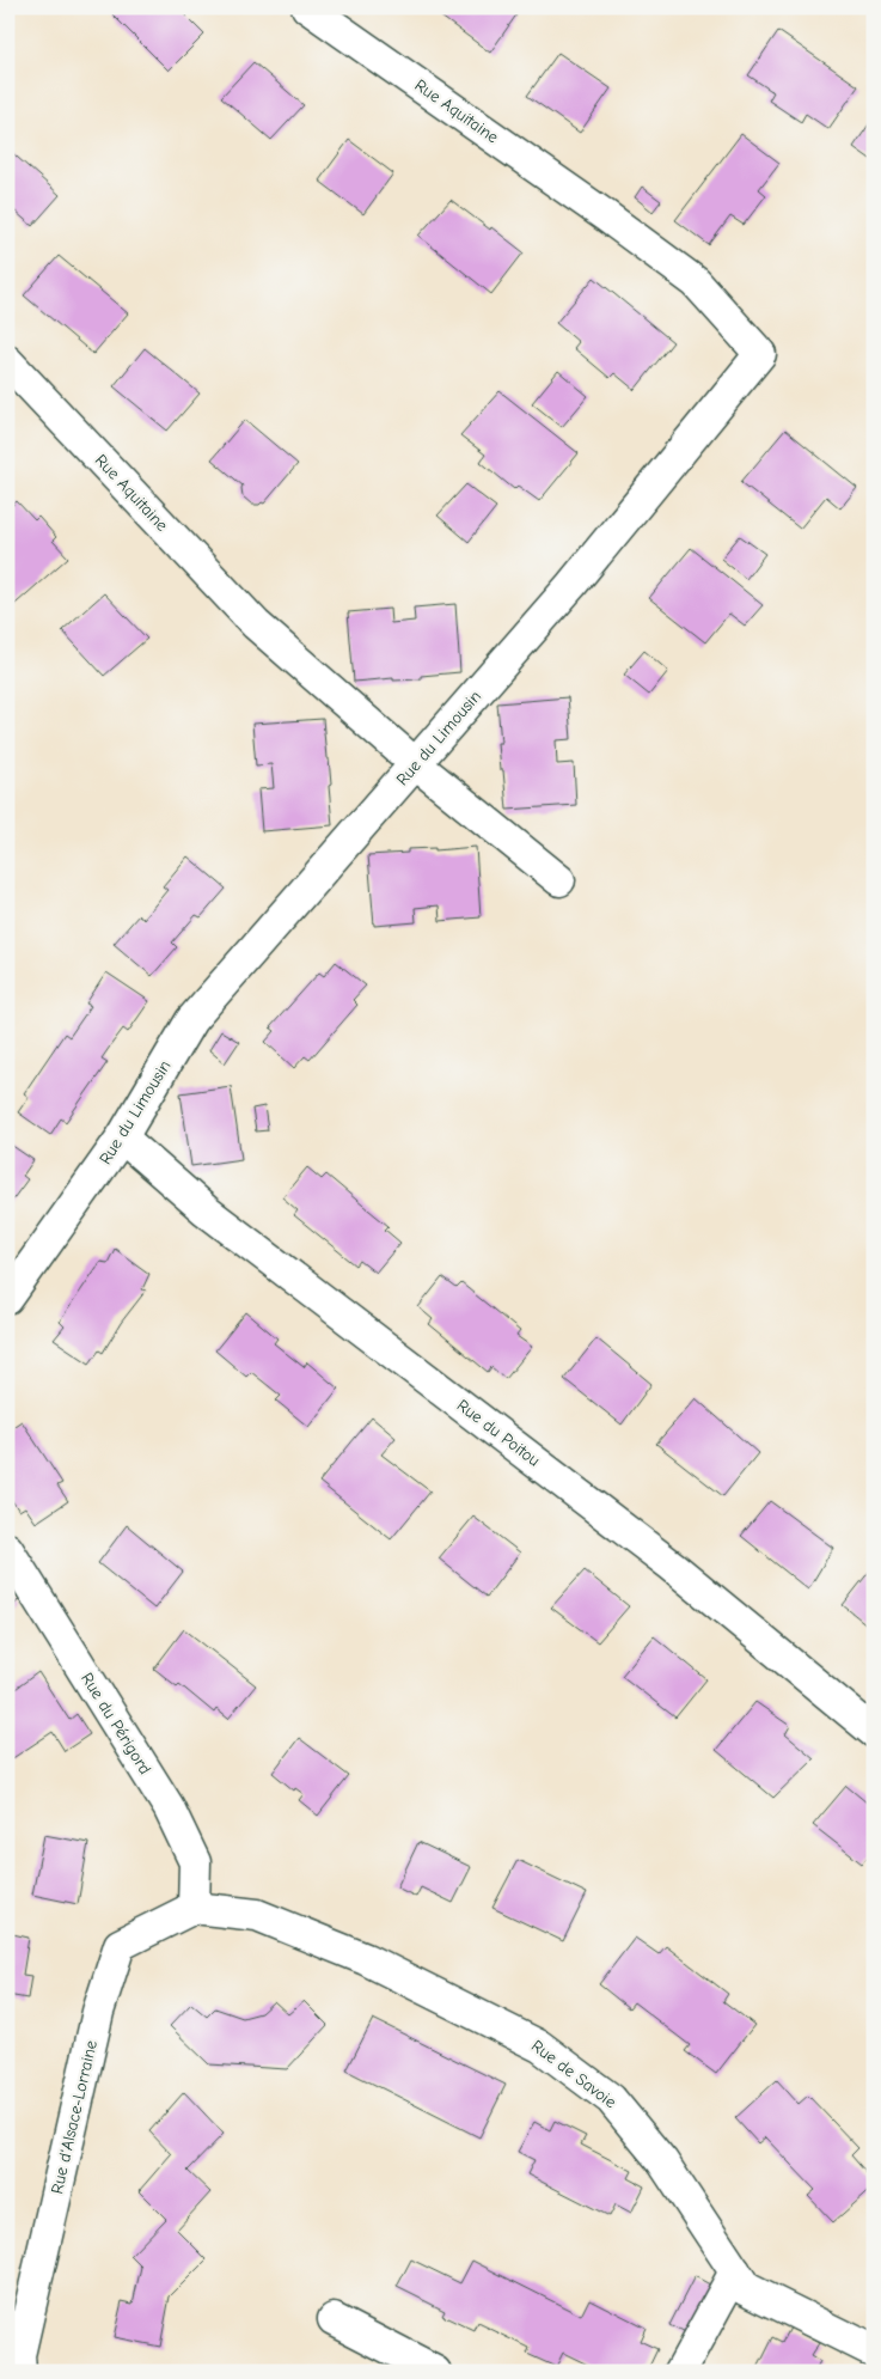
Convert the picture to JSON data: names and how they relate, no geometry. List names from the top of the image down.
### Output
{
  "streets": {
    "street": [
      "Rue Aquitaine",
      "Rue du Limousin",
      "Rue du Poitou",
      "Rue du Périgord",
      "Rue de Savoie",
      "Rue d'Alsace-Lorraine"
    ]
  },
  "crossings": [
    ["Rue Aquitaine", "Rue du Limousin"],
    ["Rue du Limousin", "Rue du Poitou"],
    ["Rue du Périgord", "Rue de Savoie"],
    ["Rue du Périgord", "Rue d'Alsace-Lorraine"],
    ["Rue de Savoie", "Rue d'Alsace-Lorraine"]
  ]
}
